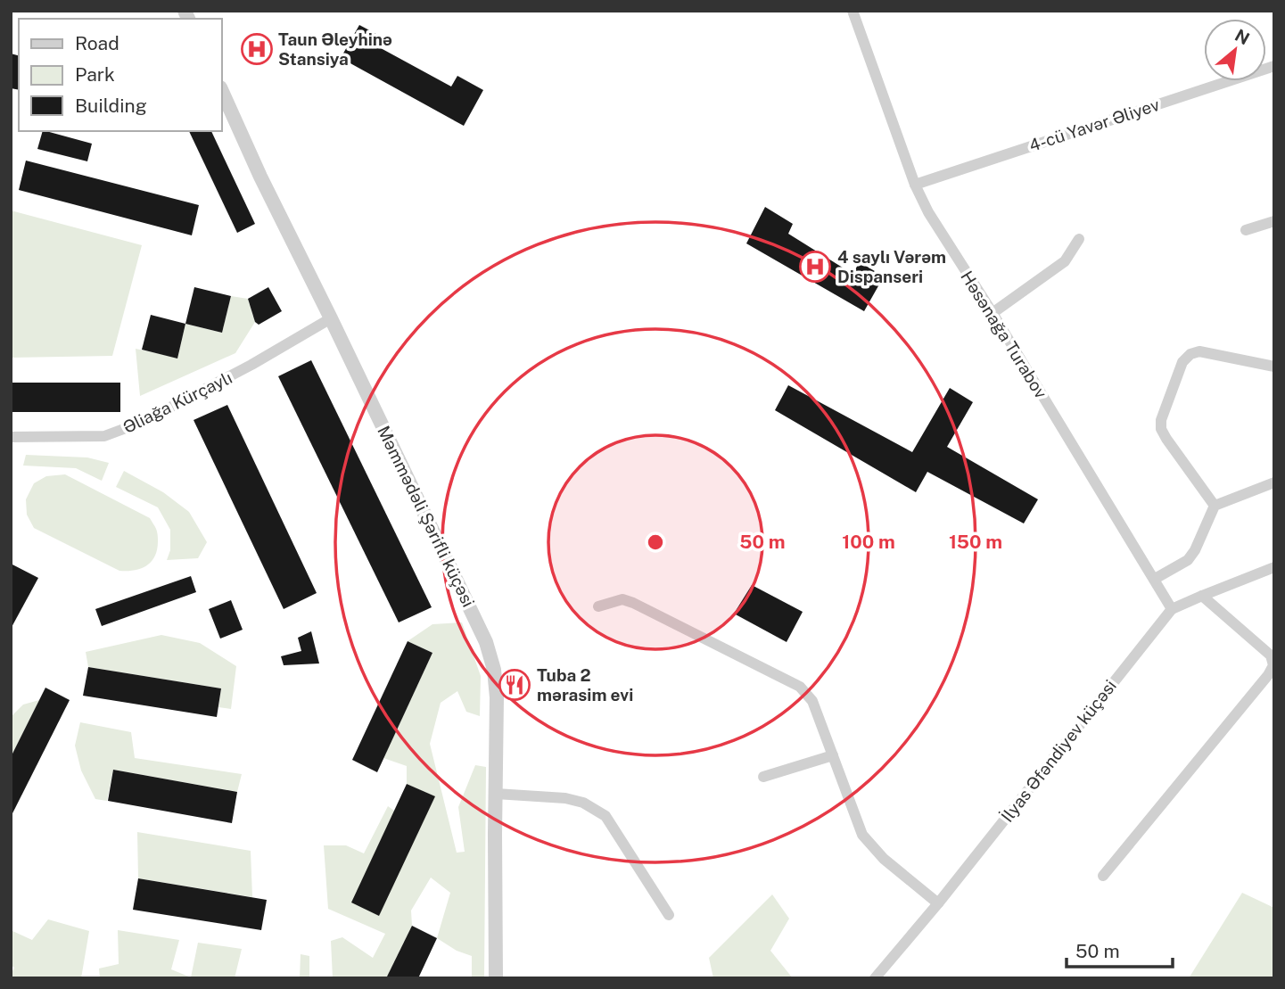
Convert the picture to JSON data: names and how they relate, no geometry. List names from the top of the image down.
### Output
{
  "streets": {
    "street": [
      "4-cü Yavər Əliyev",
      "Həsənağa Turabov",
      "Əliağa Kürçaylı",
      "Məmmədəli Şərifli küçəsi",
      "İlyas Əfəndiyev küçəsi"
    ]
  },
  "crossings": [
    ["4-cü Yavər Əliyev", "Həsənağa Turabov"],
    ["Həsənağa Turabov", "İlyas Əfəndiyev küçəsi"],
    ["Əliağa Kürçaylı", "Məmmədəli Şərifli küçəsi"]
  ],
  "places": {
    "hospital": ["Taun Əleyhinə Stansiya", "4 saylı Vərəm Dispanseri"],
    "restaurant": ["Tuba 2 mərasim evi"]
  },
  "legend": ["Road", "Park", "Building"],
  "scale_bar": "50 m",
  "north": "top right",
  "rings": ["50 m", "100 m", "150 m"]
}
